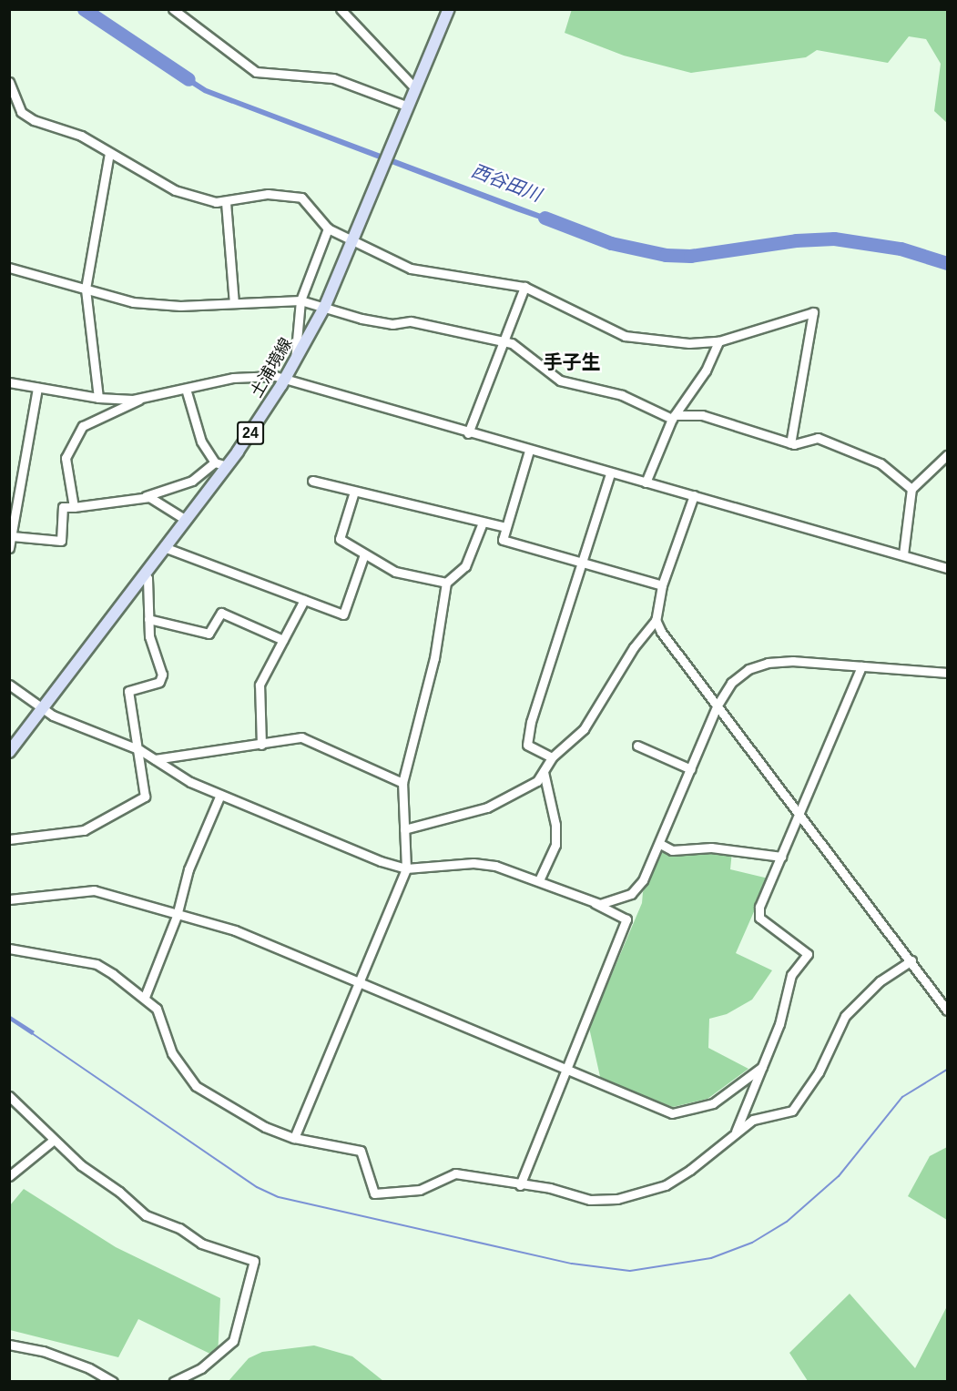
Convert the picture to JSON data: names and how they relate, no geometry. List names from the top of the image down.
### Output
{
  "streets": {
    "main road": ["土浦境線", "24"]
  },
  "districts": ["手子生"],
  "water": ["西谷田川"]
}
